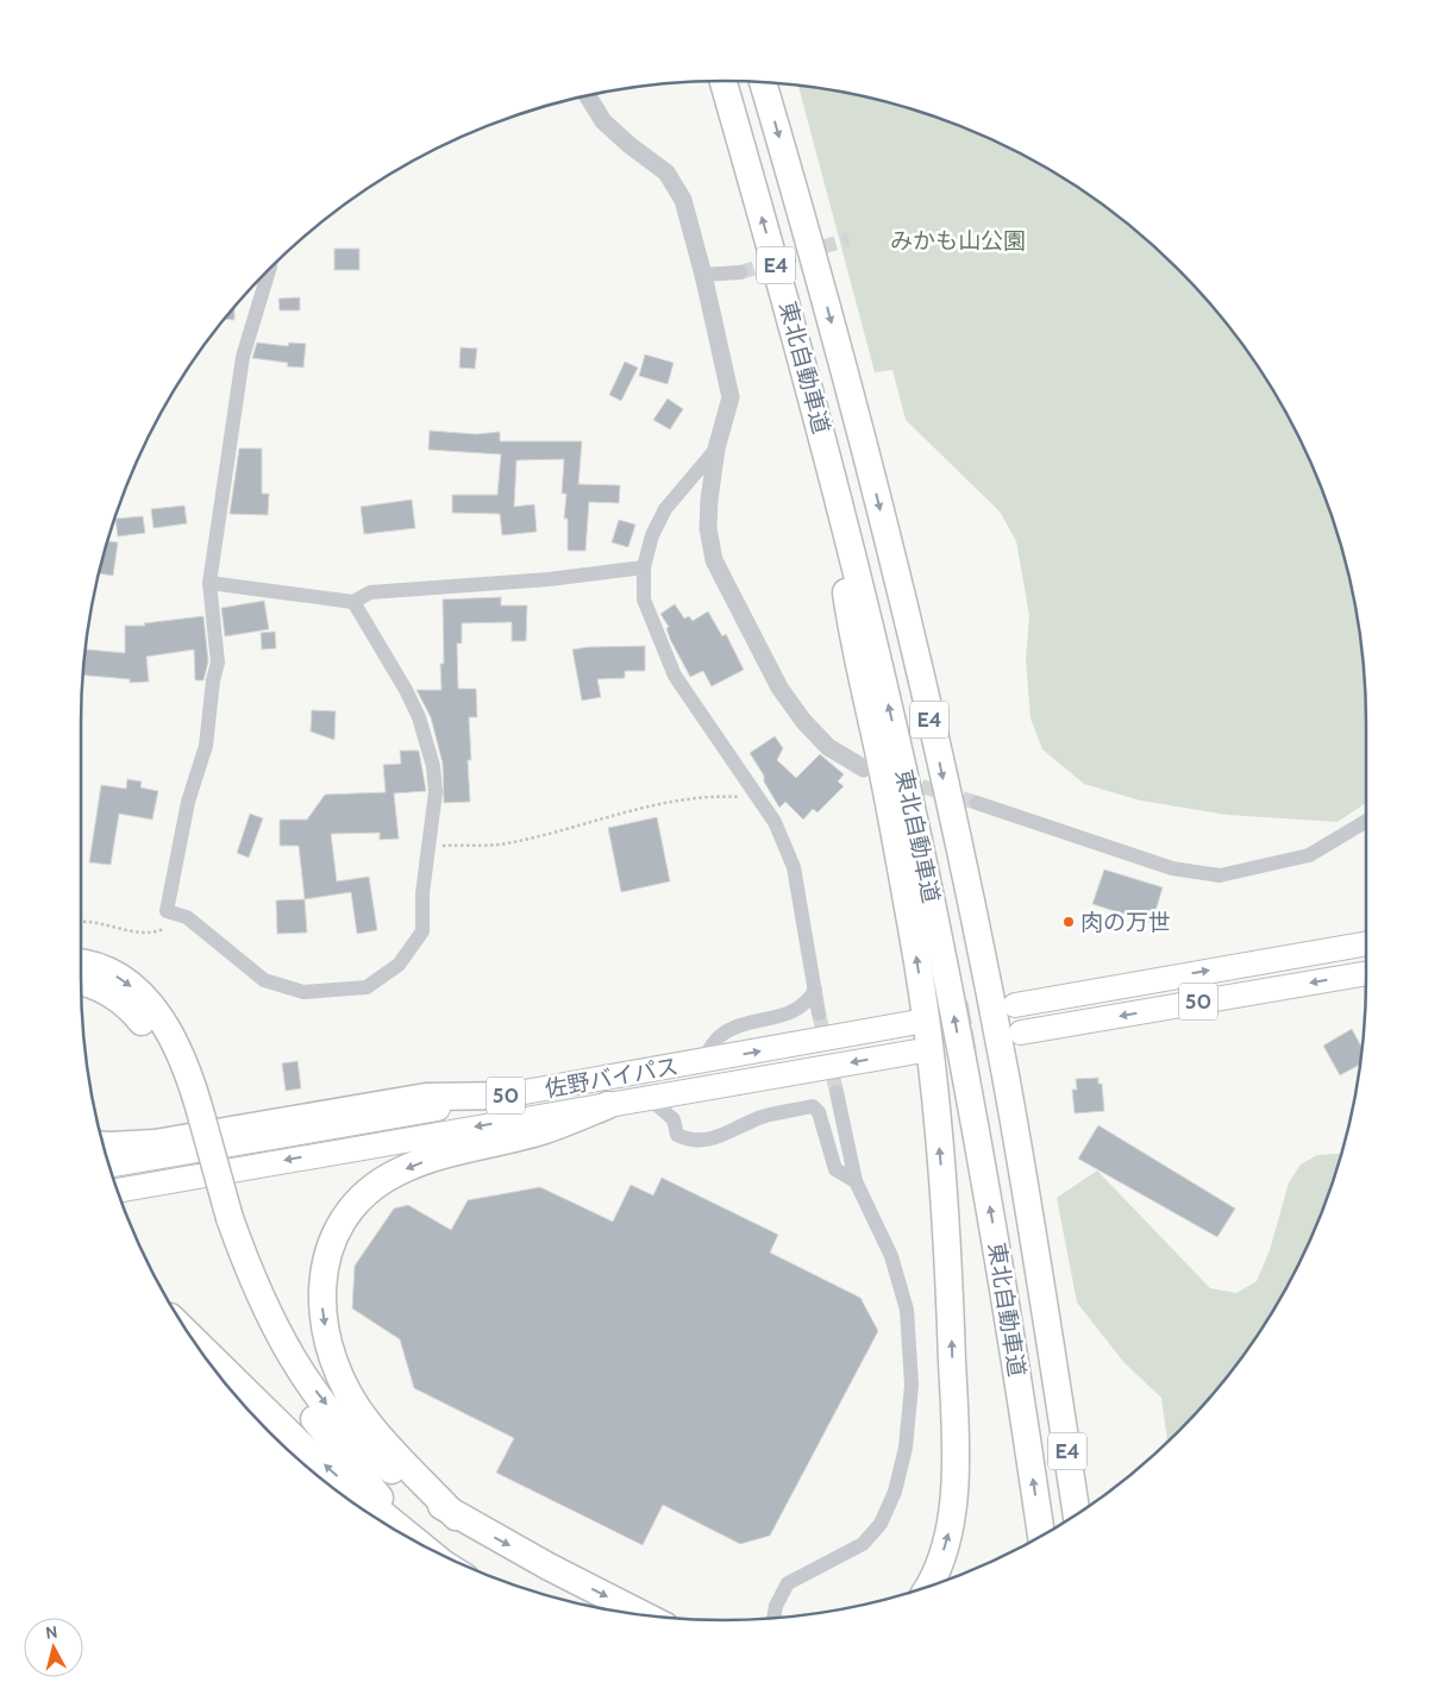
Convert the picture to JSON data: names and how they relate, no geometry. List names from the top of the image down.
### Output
{
  "streets": {
    "highway": [
      "E4",
      "東北自動車道",
      "50",
      "佐野バイパス"
    ]
  },
  "parks": ["みかも山公園"],
  "places": ["肉の万世"],
  "north": "top"
}
